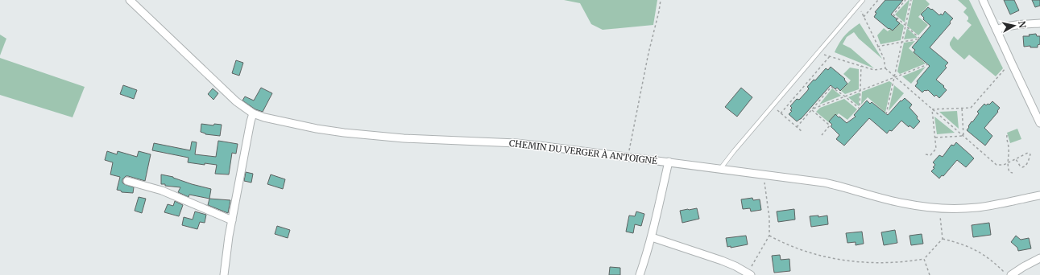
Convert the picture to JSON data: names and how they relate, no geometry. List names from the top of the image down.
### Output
{
  "streets": {
    "street": ["CHEMIN DU VERGER À ANTOIGNÉ"]
  },
  "north": "right"
}
